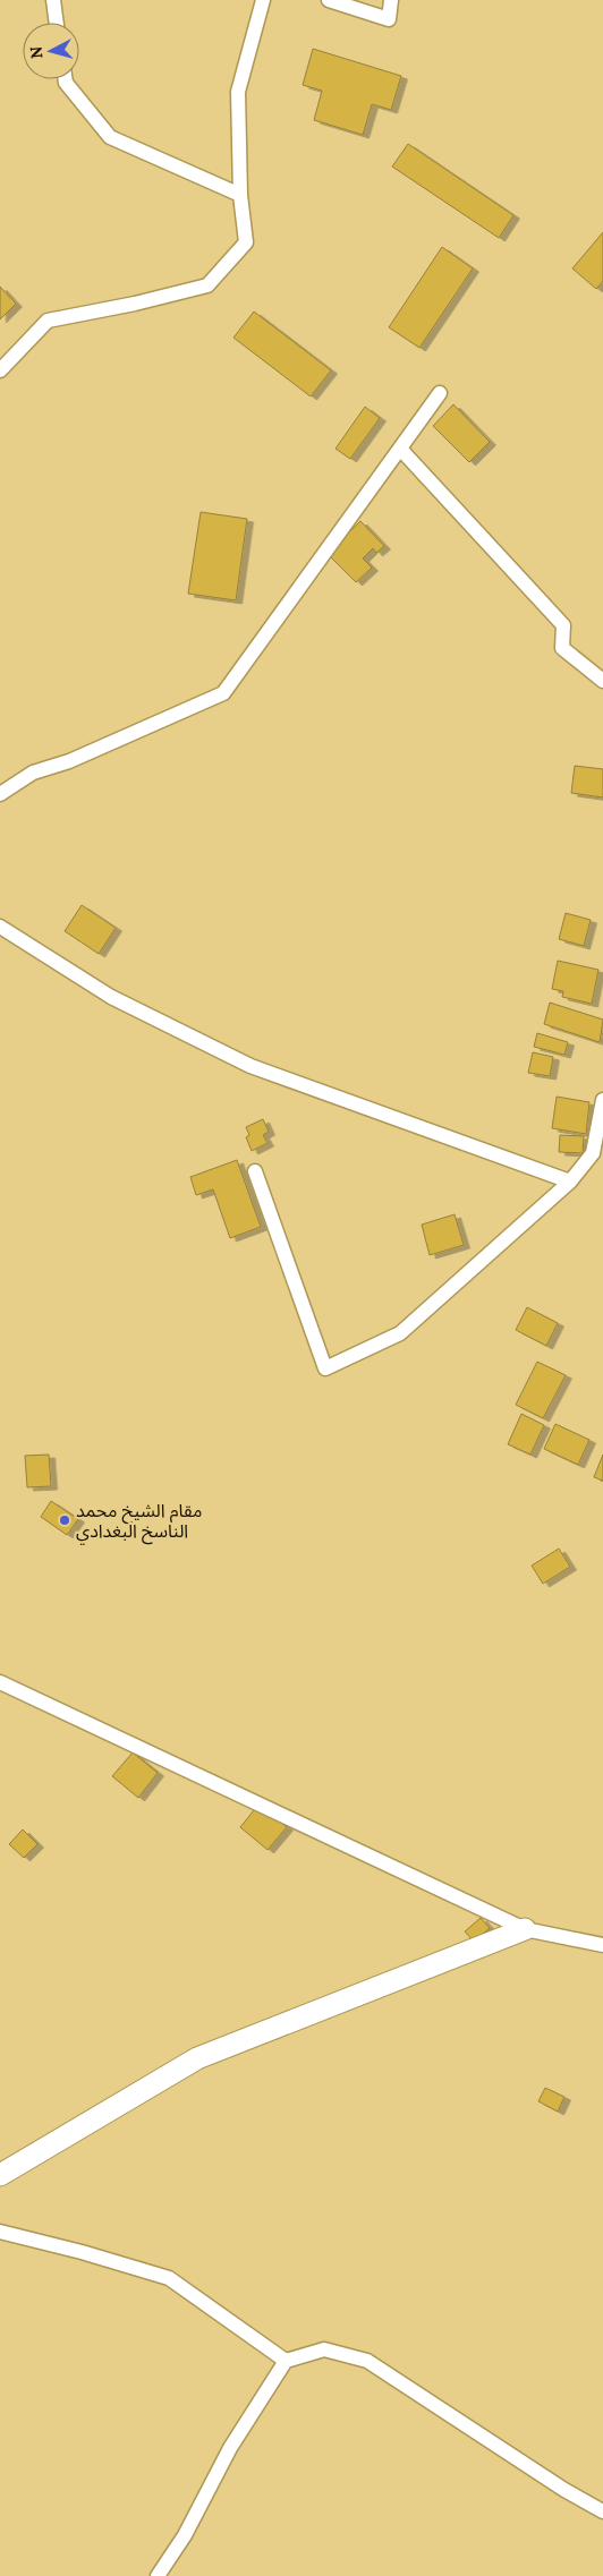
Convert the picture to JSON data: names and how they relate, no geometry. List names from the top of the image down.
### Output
{
  "places": ["مقام الشيخ محمد الناسخ البغدادي"],
  "north": "left"
}
